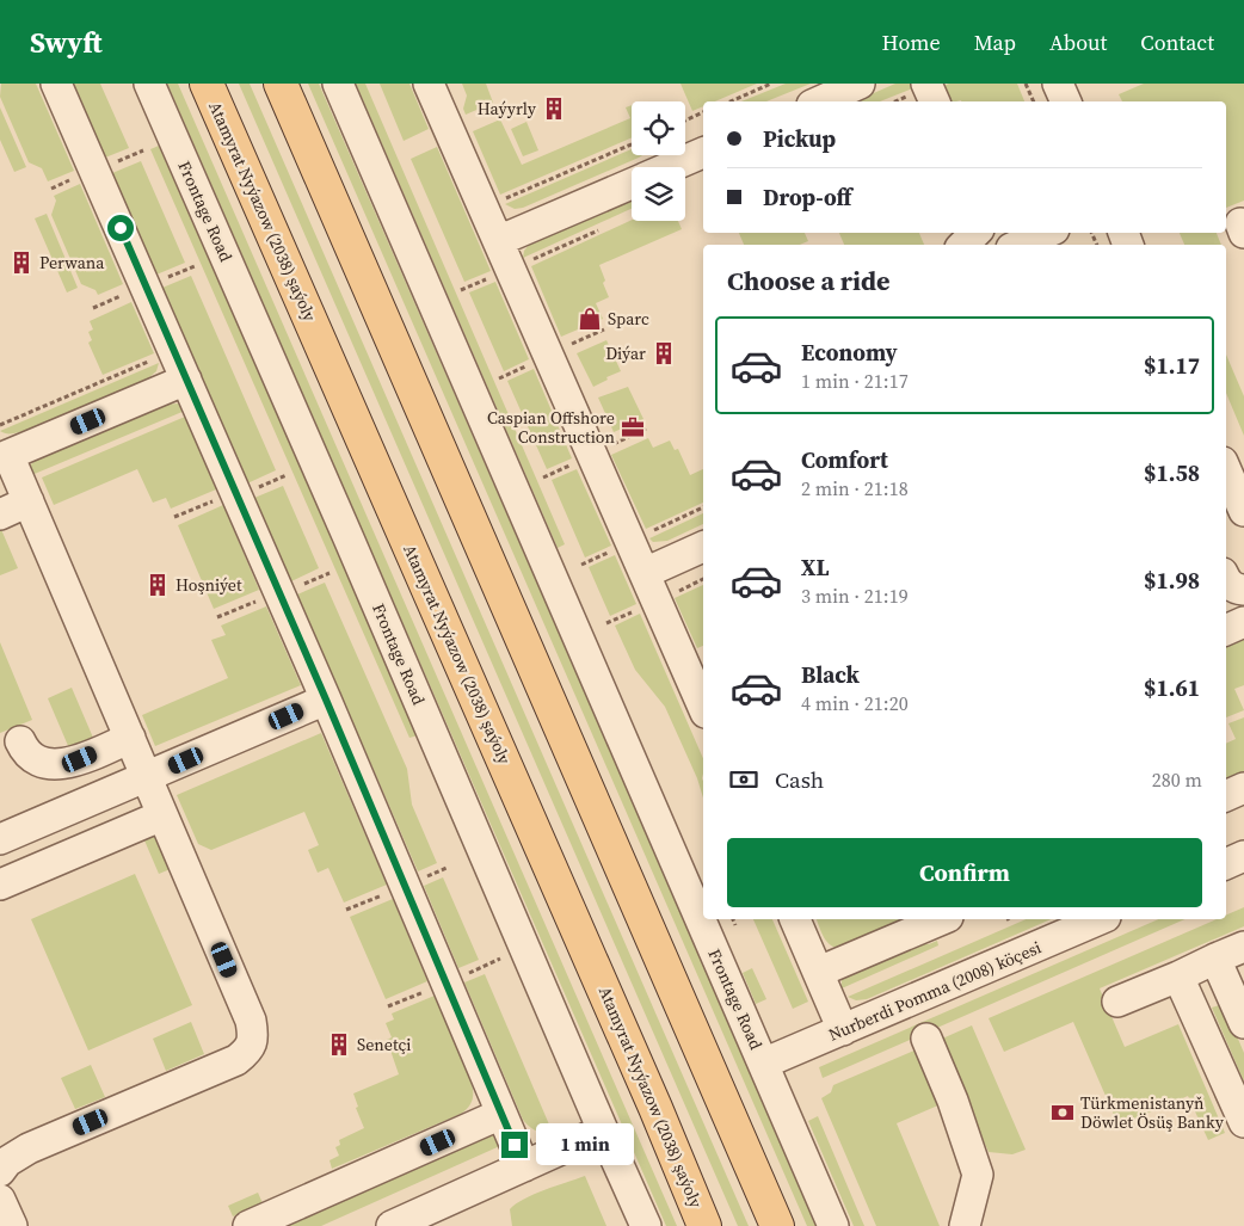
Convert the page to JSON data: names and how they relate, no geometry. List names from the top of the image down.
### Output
{
  "streets": {
    "main road": ["Atamyrat Nyýazow (2038) şaýoly"],
    "street": ["Frontage Road", "Nurberdi Pomma (2008) köçesi"]
  },
  "crossings": [
    ["Frontage Road", "Nurberdi Pomma (2008) köçesi"]
  ],
  "places": {
    "building": [
      "Haýyrly",
      "Perwana",
      "Diýar",
      "Hoşniýet",
      "Senetçi"
    ],
    "shop": ["Sparc"],
    "office": ["Caspian Offshore Construction"],
    "bank": ["Türkmenistanyň Döwlet Ösüş Banky"]
  },
  "page": {
    "header": "Swyft",
    "nav": [
      "Home",
      "Map",
      "About",
      "Contact"
    ],
    "banner": ["Pickup", "Drop-off"],
    "heading": "Choose a ride",
    "list": [
      {
        "name": "Economy",
        "note": "1 min · 21:17",
        "value": "$1.17"
      },
      {
        "name": "Comfort",
        "note": "2 min · 21:18",
        "value": "$1.58"
      },
      {
        "name": "XL",
        "note": "3 min · 21:19",
        "value": "$1.98"
      },
      {
        "name": "Black",
        "note": "4 min · 21:20",
        "value": "$1.61"
      }
    ],
    "pay": ["Cash", "280 m"],
    "buttons": "Confirm",
    "bubble": "1 min"
  }
}
